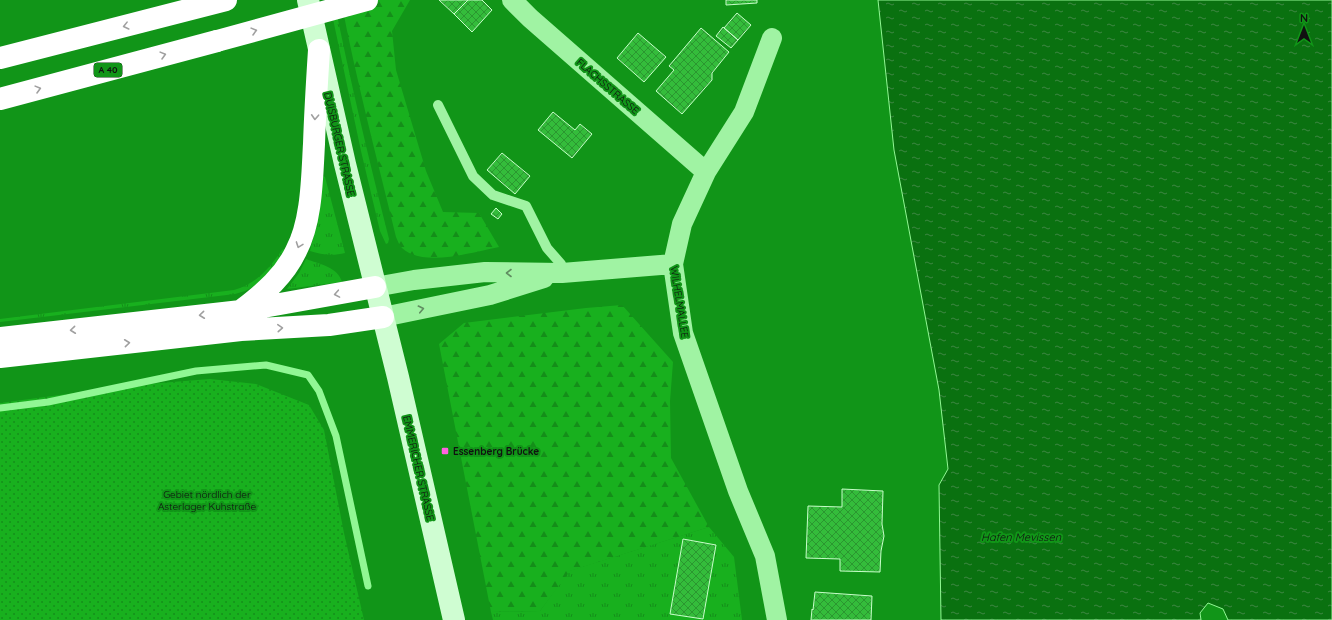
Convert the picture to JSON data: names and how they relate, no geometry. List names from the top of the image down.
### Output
{
  "streets": {
    "highway": ["A 40"],
    "main road": ["DUISBURGER STRASSE", "EMMERICHER STRASSE"],
    "street": ["FLACHSSTRASSE", "WILHELMALLEE"]
  },
  "crossings": [
    ["FLACHSSTRASSE", "WILHELMALLEE"],
    ["DUISBURGER STRASSE", "EMMERICHER STRASSE"]
  ],
  "water": ["Hafen Mevissen"],
  "parks": ["Gebiet nördlich der Asterlager Kuhstraße"],
  "places": {
    "transit": ["Essenberg Brücke"]
  },
  "north": "top"
}
